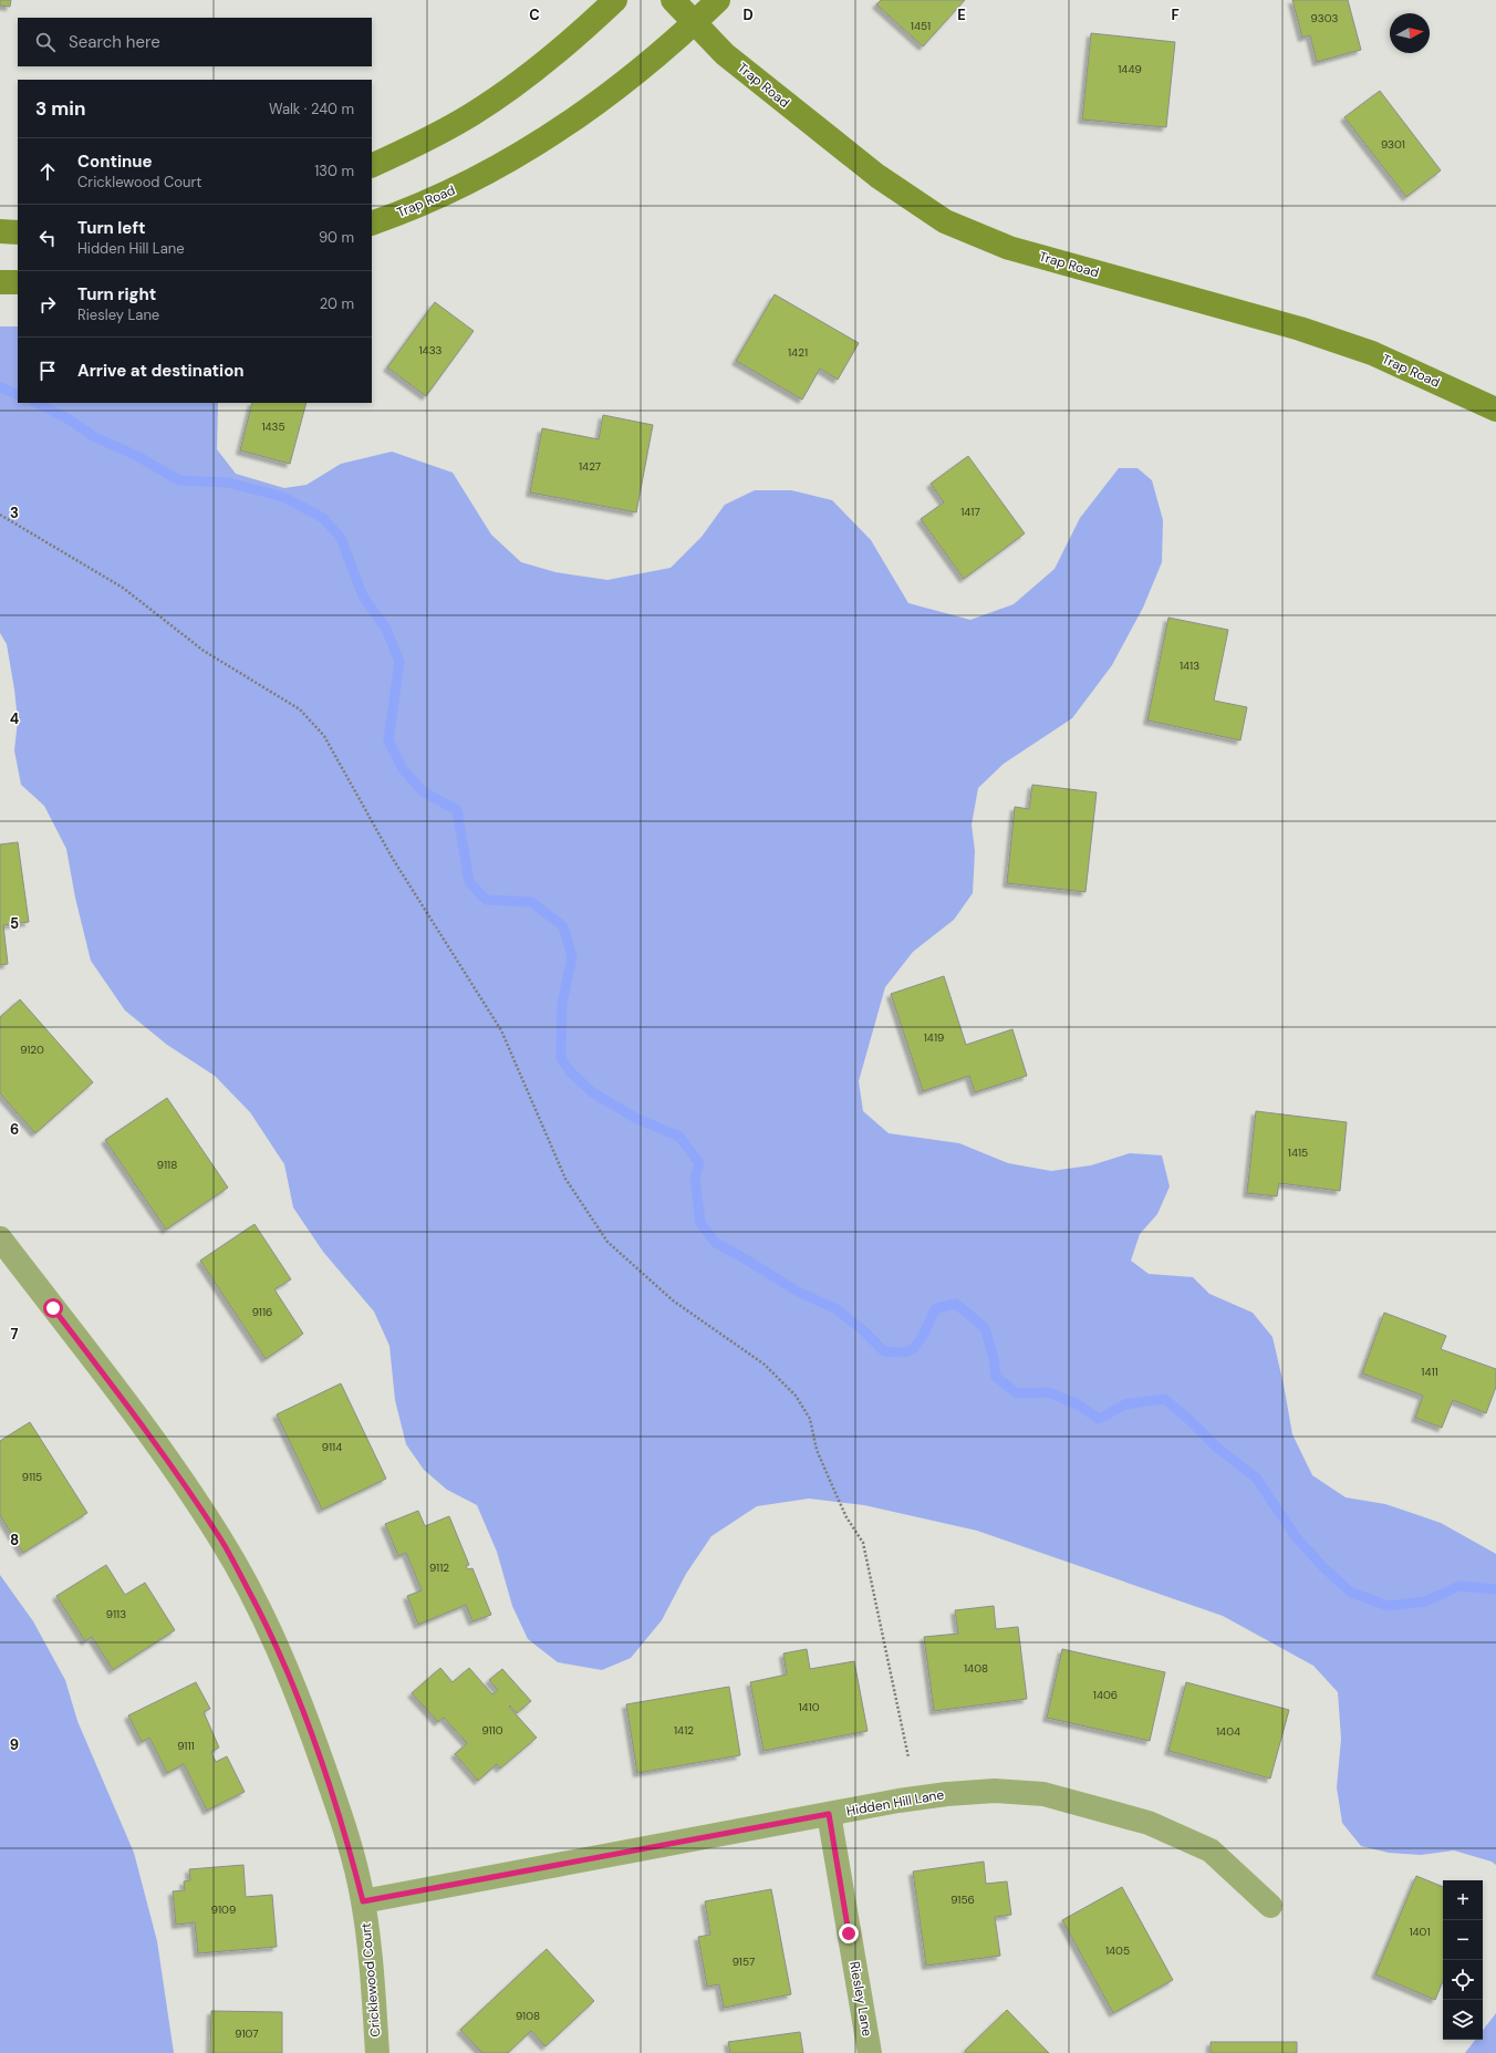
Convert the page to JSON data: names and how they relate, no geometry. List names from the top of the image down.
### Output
{
  "streets": {
    "street": [
      "Trap Road",
      "Hidden Hill Lane",
      "Cricklewood Court",
      "Riesley Lane"
    ]
  },
  "crossings": [
    ["Hidden Hill Lane", "Cricklewood Court"],
    ["Hidden Hill Lane", "Riesley Lane"]
  ],
  "house_numbers": [
    "9303",
    "1451",
    "1449",
    "9301",
    "1433",
    "1421",
    "1435",
    "1427",
    "1417",
    "1413",
    "1419",
    "9120",
    "1415",
    "9118",
    "9116",
    "1411",
    "9114",
    "9115",
    "9112",
    "9113",
    "1408",
    "1406",
    "1410",
    "9110",
    "1412",
    "1404",
    "9111",
    "9156",
    "9109",
    "1401",
    "1405",
    "9157",
    "9108",
    "9107"
  ],
  "north": "right",
  "page": {
    "search": "Search here",
    "heading": ["3 min", "Walk · 240 m"],
    "list": [
      ["Continue", "Cricklewood Court", "130 m"],
      ["Turn left", "Hidden Hill Lane", "90 m"],
      ["Turn right", "Riesley Lane", "20 m"],
      "Arrive at destination"
    ],
    "map_buttons": ["+", "−"]
  },
  "grid": {
    "columns": [
      "C",
      "D",
      "E",
      "F"
    ],
    "rows": [
      "3",
      "4",
      "5",
      "6",
      "7",
      "8",
      "9"
    ]
  }
}
